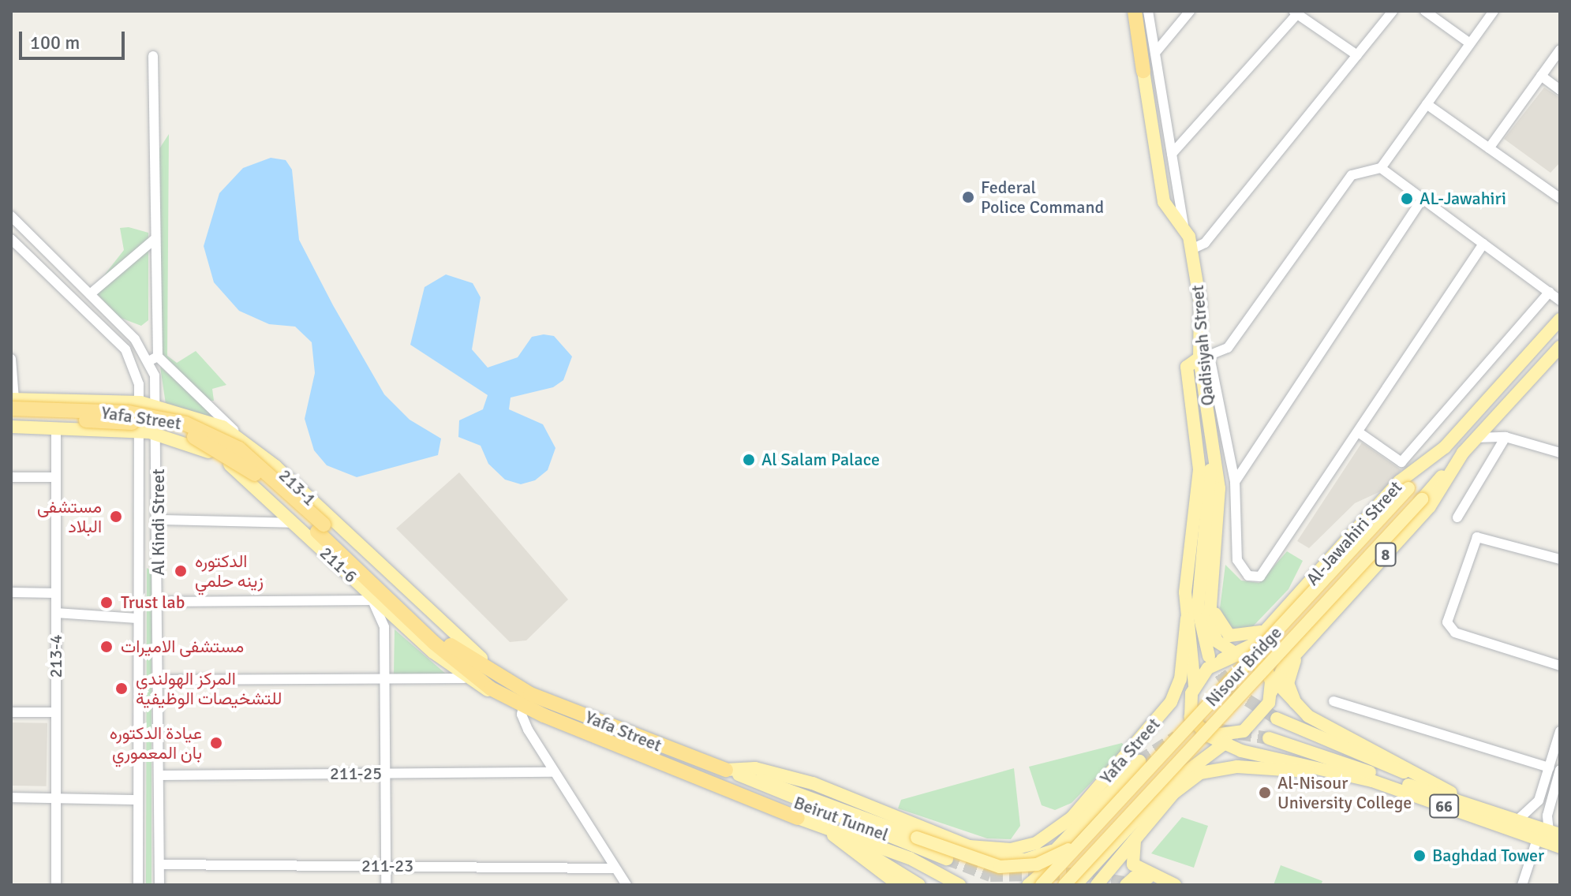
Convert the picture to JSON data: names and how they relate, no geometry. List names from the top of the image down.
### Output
{
  "streets": {
    "highway": ["Yafa Street"],
    "main road": [
      "Qadisiyah Street",
      "213-1",
      "Al-Jawahiri Street",
      "8",
      "211-6",
      "Nisour Bridge",
      "66",
      "Beirut Tunnel"
    ],
    "street": [
      "Al Kindi Street",
      "213-4",
      "211-25",
      "211-23"
    ]
  },
  "crossings": [
    ["Qadisiyah Street", "Yafa Street"],
    ["Qadisiyah Street", "Al-Jawahiri Street"],
    ["Qadisiyah Street", "8"],
    ["Qadisiyah Street", "66"],
    ["Yafa Street", "213-1"],
    ["Yafa Street", "211-6"],
    ["Yafa Street", "Beirut Tunnel"],
    ["213-1", "Al Kindi Street"],
    ["213-1", "211-6"],
    ["Al Kindi Street", "211-6"],
    ["Al Kindi Street", "211-25"],
    ["Al Kindi Street", "211-23"],
    ["Al-Jawahiri Street", "8"],
    ["Al-Jawahiri Street", "Nisour Bridge"],
    ["Al-Jawahiri Street", "66"],
    ["8", "Nisour Bridge"],
    ["8", "66"]
  ],
  "places": [
    "Federal Police Command",
    "AL-Jawahiri",
    "Al Salam Palace",
    "مستشفى البلاد",
    "الدكتوره زينه حلمي",
    "Trust lab",
    "مستشفى الاميرات",
    "المركز الهولندي للتشخيصات الوظيفية",
    "عيادة الدكتوره بان المعموري",
    "Al-Nisour University College",
    "Baghdad Tower"
  ],
  "scale_bar": "100 m"
}
